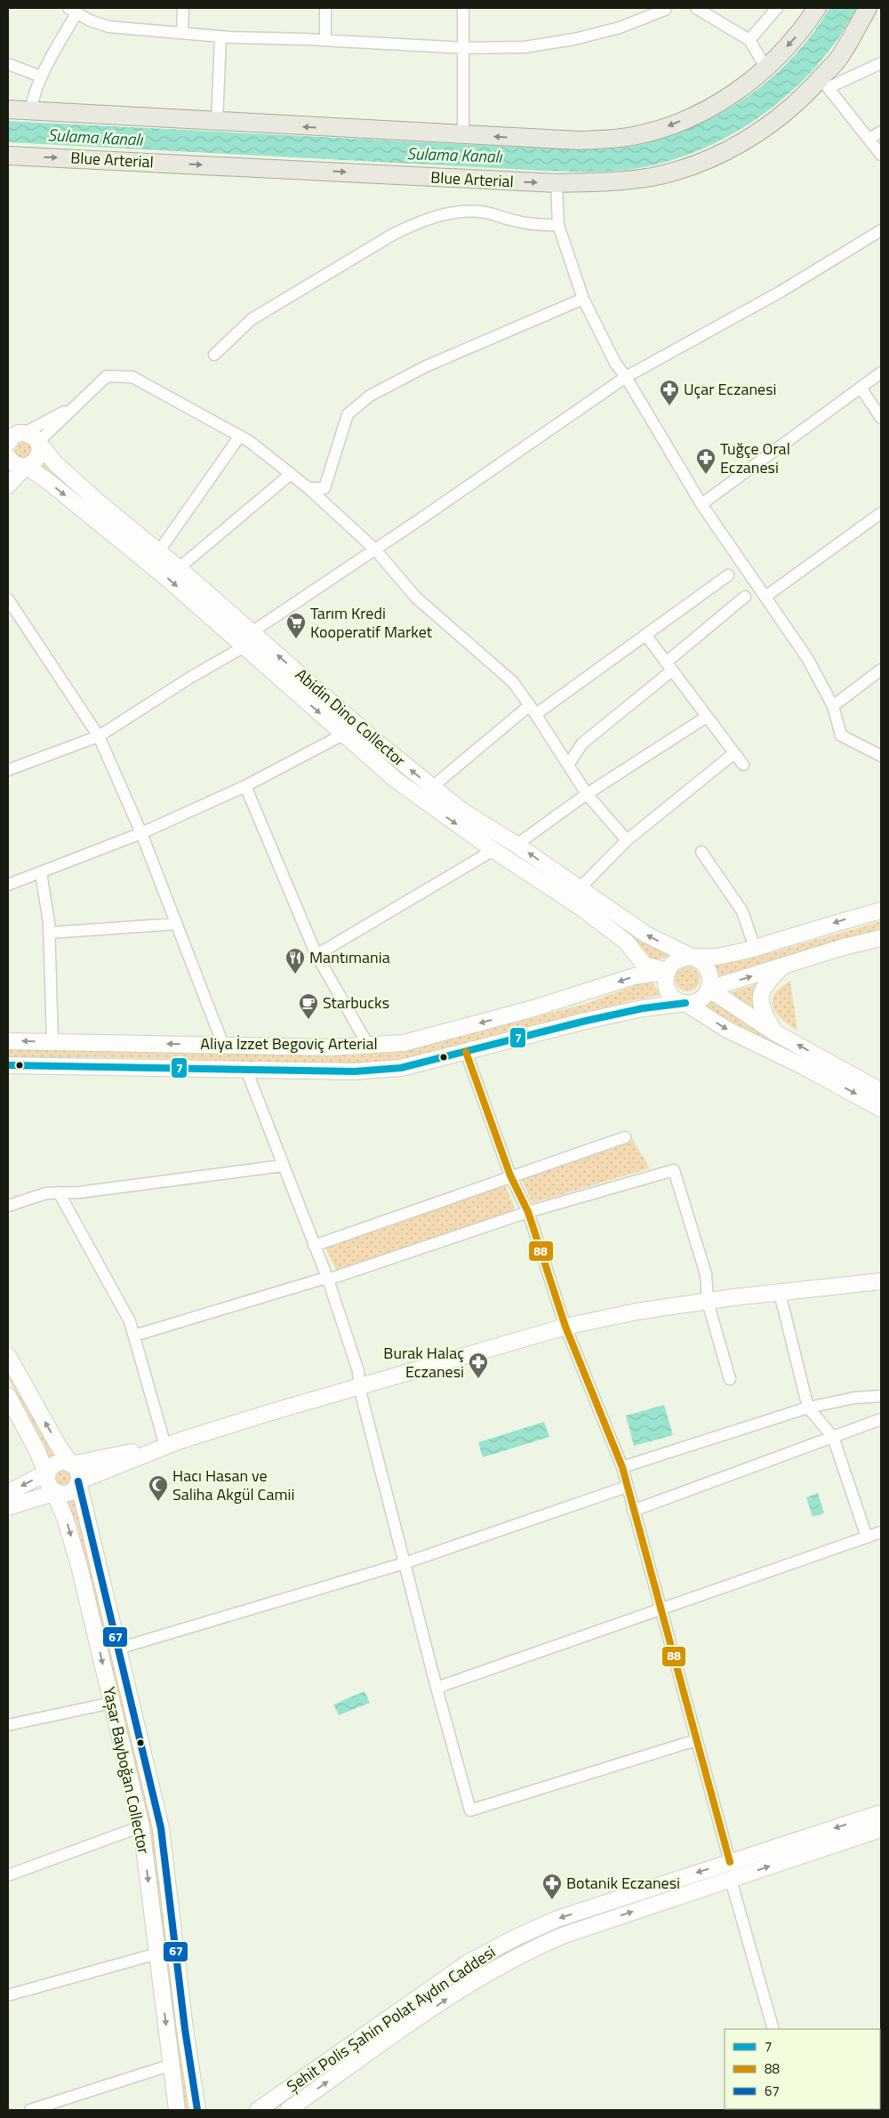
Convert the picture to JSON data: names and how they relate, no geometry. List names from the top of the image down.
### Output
{
  "streets": {
    "main road": [
      "Blue Arterial",
      "Abidin Dino Collector",
      "Aliya İzzet Begoviç Arterial",
      "Yaşar Bayboğan Collector",
      "Şehit Polis Şahin Polat Aydın Caddesi"
    ]
  },
  "crossings": [
    ["Abidin Dino Collector", "Aliya İzzet Begoviç Arterial"]
  ],
  "water": ["Sulama Kanalı"],
  "places": {
    "pharmacy": [
      "Uçar Eczanesi",
      "Tuğçe Oral Eczanesi",
      "Burak Halaç Eczanesi",
      "Botanik Eczanesi"
    ],
    "supermarket": ["Tarım Kredi Kooperatif Market"],
    "restaurant": ["Mantımania"],
    "cafe": ["Starbucks"],
    "mosque": ["Hacı Hasan ve Saliha Akgül Camii"]
  },
  "lines": ["transit line 7", "transit line 88", "transit line 67"],
  "legend": ["7", "88", "67"]
}
